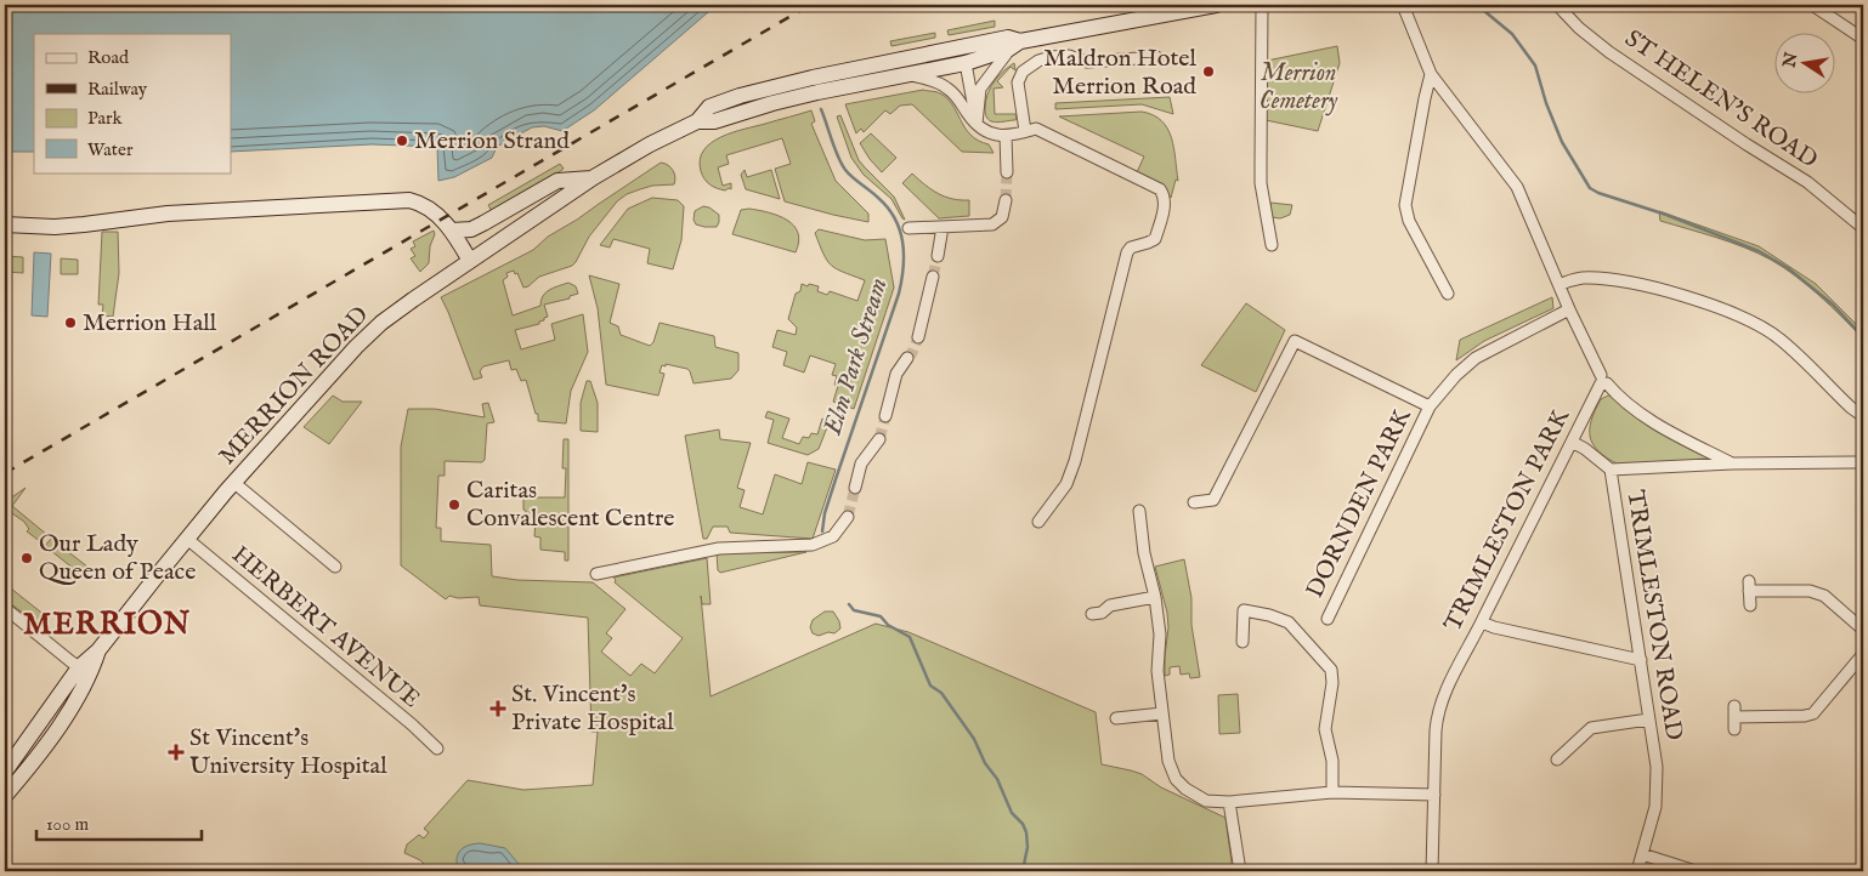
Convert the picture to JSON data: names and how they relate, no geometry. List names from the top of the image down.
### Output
{
  "streets": {
    "main road": ["MERRION ROAD"],
    "street": [
      "ST HELEN'S ROAD",
      "DORNDEN PARK",
      "TRIMLESTON PARK",
      "TRIMLESTON ROAD",
      "HERBERT AVENUE"
    ]
  },
  "crossings": [
    ["MERRION ROAD", "HERBERT AVENUE"]
  ],
  "districts": ["MERRION"],
  "water": ["Elm Park Stream"],
  "parks": ["Merrion Cemetery"],
  "places": {
    "other": [
      "Maldron Hotel Merrion Road",
      "Merrion Strand",
      "Merrion Hall",
      "Caritas Convalescent Centre",
      "Our Lady Queen of Peace"
    ],
    "health": ["St. Vincent's Private Hospital", "St Vincent's University Hospital"]
  },
  "legend": [
    "Road",
    "Railway",
    "Park",
    "Water"
  ],
  "scale_bar": "100 m",
  "north": "left"
}
